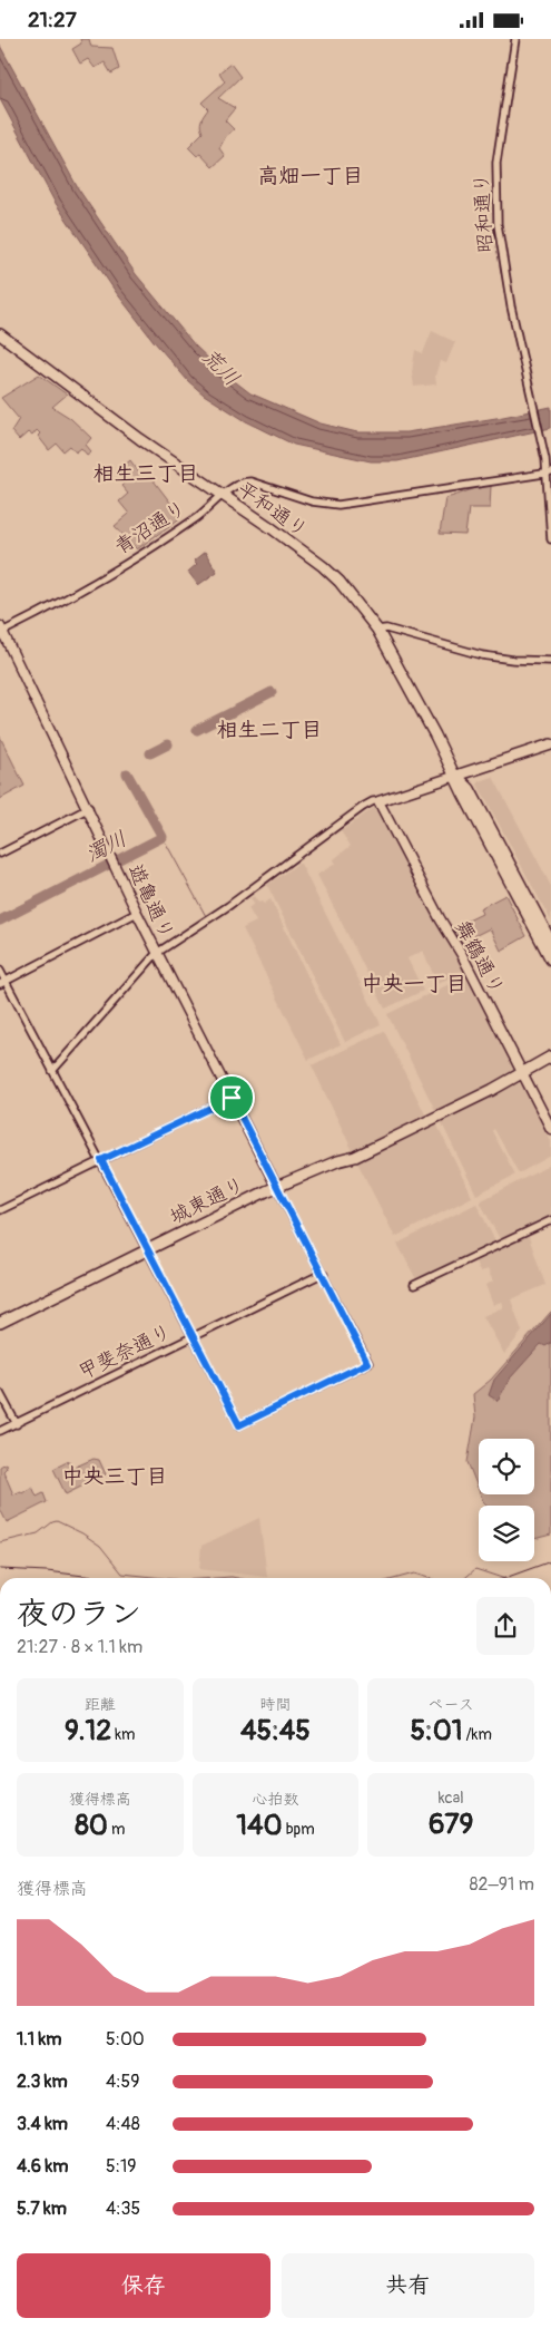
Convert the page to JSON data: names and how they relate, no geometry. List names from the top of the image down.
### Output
{
  "streets": {
    "highway": ["平和通り", "城東通り"],
    "main road": ["遊亀通り", "舞鶴通り"],
    "street": ["昭和通り", "青沼通り", "甲斐奈通り"]
  },
  "crossings": [
    ["昭和通り", "青沼通り"],
    ["平和通り", "青沼通り"],
    ["青沼通り", "遊亀通り"],
    ["遊亀通り", "城東通り"],
    ["舞鶴通り", "城東通り"]
  ],
  "districts": [
    "高畑一丁目",
    "相生三丁目",
    "相生二丁目",
    "中央一丁目",
    "中央三丁目"
  ],
  "water": ["荒川", "濁川"],
  "page": {
    "status": "21:27",
    "heading": ["夜のラン", "21:27 · 8 × 1.1 km"],
    "stats": [
      ["距離", "9.12 km"],
      ["時間", "45:45"],
      ["ペース", "5:01 /km"],
      ["獲得標高", "80 m"],
      ["心拍数", "140 bpm"],
      ["kcal", "679"]
    ],
    "chart": ["獲得標高", "82–91 m"],
    "list": [
      {
        "name": "1.1 km",
        "note": "5:00"
      },
      {
        "name": "2.3 km",
        "note": "4:59"
      },
      {
        "name": "3.4 km",
        "note": "4:48"
      },
      {
        "name": "4.6 km",
        "note": "5:19"
      },
      {
        "name": "5.7 km",
        "note": "4:35"
      }
    ],
    "buttons": ["保存", "共有"]
  }
}
